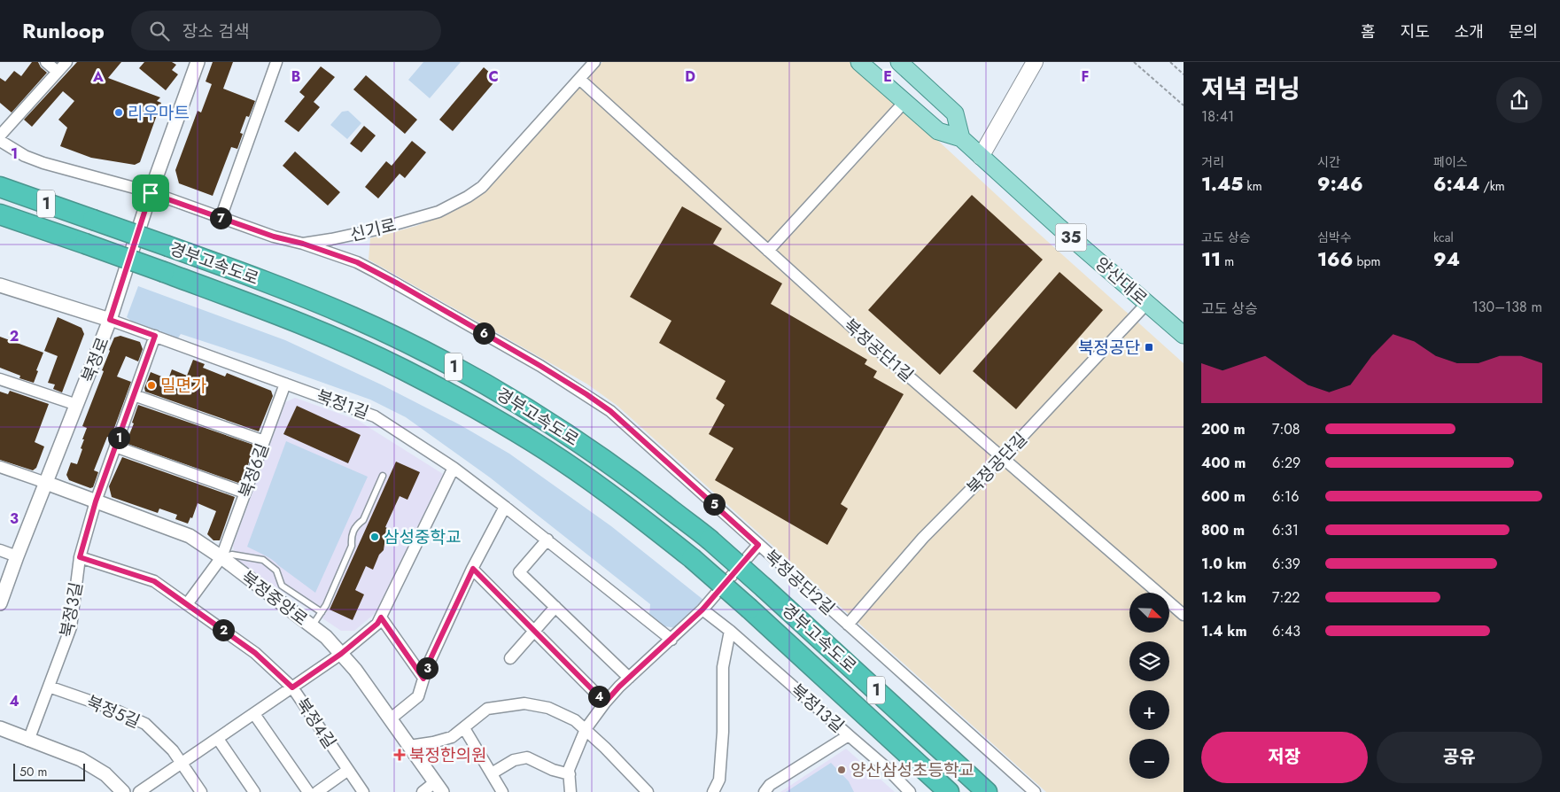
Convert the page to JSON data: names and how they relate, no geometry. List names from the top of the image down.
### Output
{
  "streets": {
    "highway": ["1", "경부고속도로"],
    "main road": ["35", "양산대로"],
    "street": [
      "신기로",
      "북정공단1길",
      "북정로",
      "북정1길",
      "북정공단길",
      "북정6길",
      "북정공단2길",
      "북정중앙로",
      "북정3길",
      "북정13길",
      "북정5길",
      "북정4길"
    ]
  },
  "crossings": [
    ["신기로", "북정공단1길"],
    ["신기로", "북정로"],
    ["신기로", "북정공단2길"],
    ["양산대로", "북정공단길"],
    ["북정공단1길", "북정공단길"],
    ["북정로", "북정1길"],
    ["북정로", "북정중앙로"],
    ["북정1길", "북정6길"],
    ["북정1길", "북정3길"],
    ["북정공단길", "북정공단2길"],
    ["북정6길", "북정중앙로"],
    ["북정6길", "북정4길"],
    ["북정중앙로", "북정3길"],
    ["북정3길", "북정5길"],
    ["북정3길", "북정4길"]
  ],
  "places": {
    "other": [
      "리우마트",
      "밀면가",
      "삼성중학교",
      "양산삼성초등학교"
    ],
    "transit": ["북정공단"],
    "health": ["북정한의원"]
  },
  "scale_bar": "50 m",
  "north": "bottom right",
  "page": {
    "header": "Runloop",
    "search": "장소 검색",
    "nav": [
      "홈",
      "지도",
      "소개",
      "문의"
    ],
    "heading": ["저녁 러닝", "18:41"],
    "stats": [
      ["거리", "1.45 km"],
      ["시간", "9:46"],
      ["페이스", "6:44 /km"],
      ["고도 상승", "11 m"],
      ["심박수", "166 bpm"],
      ["kcal", "94"]
    ],
    "pins": [
      "7",
      "6",
      "1",
      "5",
      "2",
      "3",
      "4"
    ],
    "chart": ["고도 상승", "130–138 m"],
    "list": [
      {
        "name": "200 m",
        "note": "7:08"
      },
      {
        "name": "400 m",
        "note": "6:29"
      },
      {
        "name": "600 m",
        "note": "6:16"
      },
      {
        "name": "800 m",
        "note": "6:31"
      },
      {
        "name": "1.0 km",
        "note": "6:39"
      },
      {
        "name": "1.2 km",
        "note": "7:22"
      },
      {
        "name": "1.4 km",
        "note": "6:43"
      }
    ],
    "map_buttons": ["+", "−"],
    "buttons": ["저장", "공유"],
    "scale": "50 m"
  },
  "grid": {
    "columns": [
      "A",
      "B",
      "C",
      "D",
      "E",
      "F"
    ],
    "rows": [
      "1",
      "2",
      "3",
      "4"
    ]
  }
}
